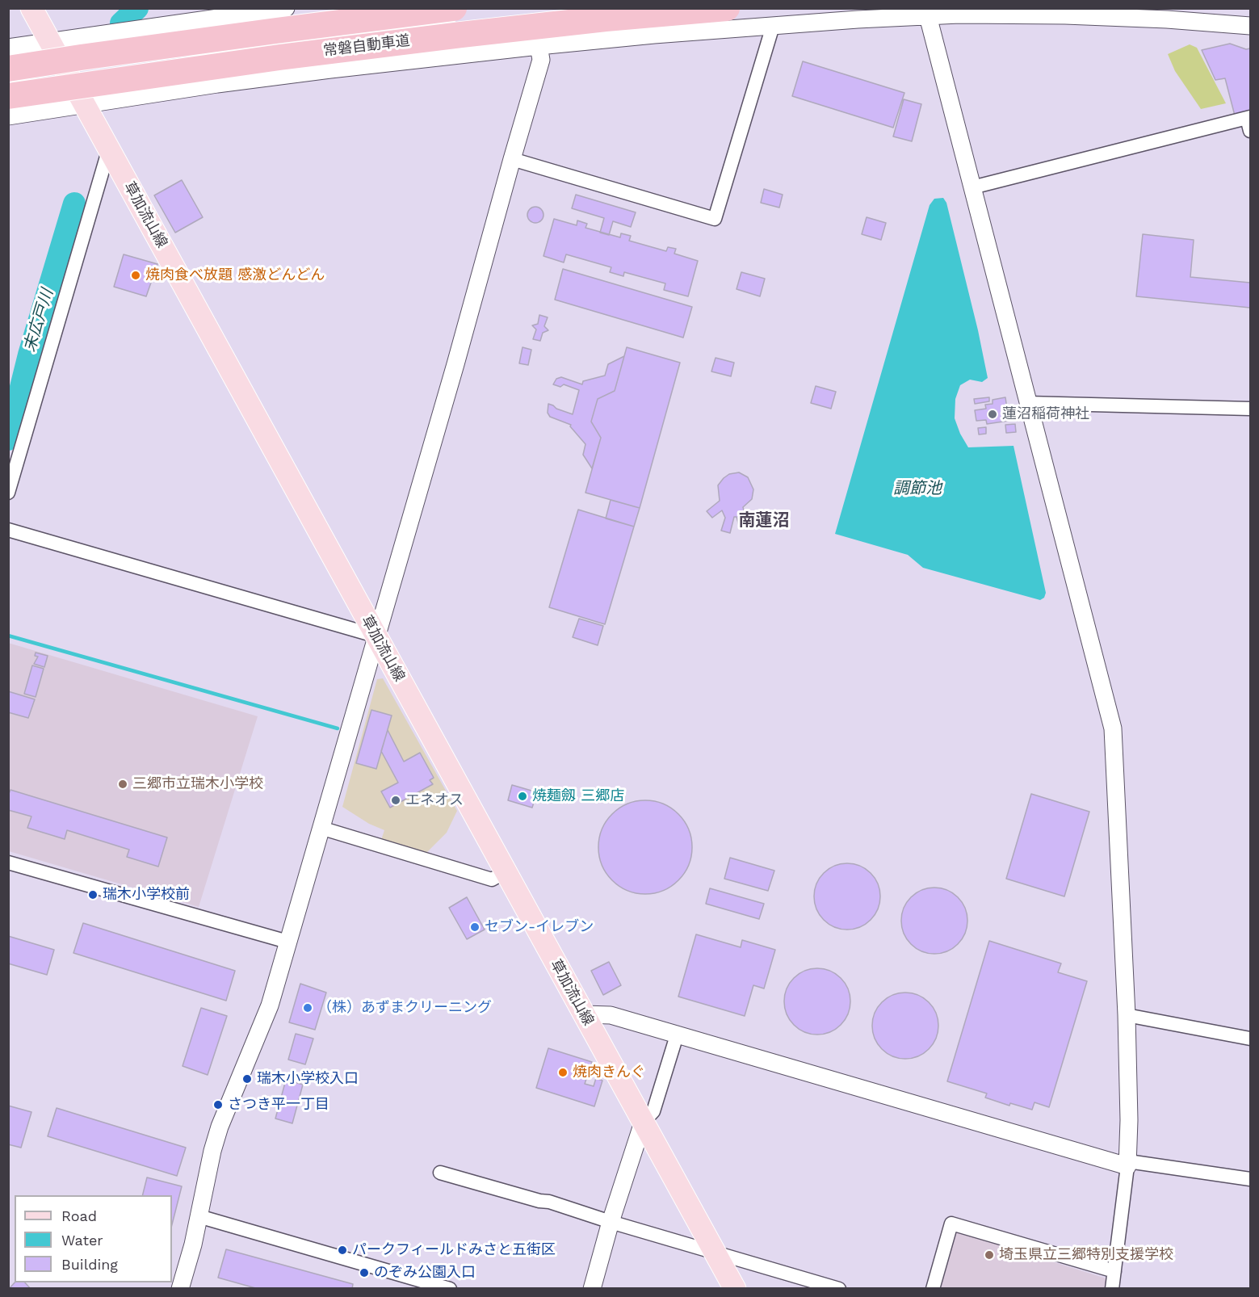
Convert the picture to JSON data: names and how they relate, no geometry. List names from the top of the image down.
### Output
{
  "streets": {
    "highway": ["常磐自動車道"],
    "main road": ["草加流山線"]
  },
  "districts": ["南蓮沼"],
  "water": ["末広戸川", "調節池"],
  "places": [
    "焼肉食べ放題 感激どんどん",
    "蓮沼稲荷神社",
    "三郷市立瑞木小学校",
    "焼麺劔 三郷店",
    "エネオス",
    "瑞木小学校前",
    "セブン-イレブン",
    "（株）あずまクリーニング",
    "焼肉きんぐ",
    "瑞木小学校入口",
    "さつき平一丁目",
    "パークフィールドみさと五街区",
    "埼玉県立三郷特別支援学校",
    "のぞみ公園入口"
  ],
  "legend": ["Road", "Water", "Building"]
}
